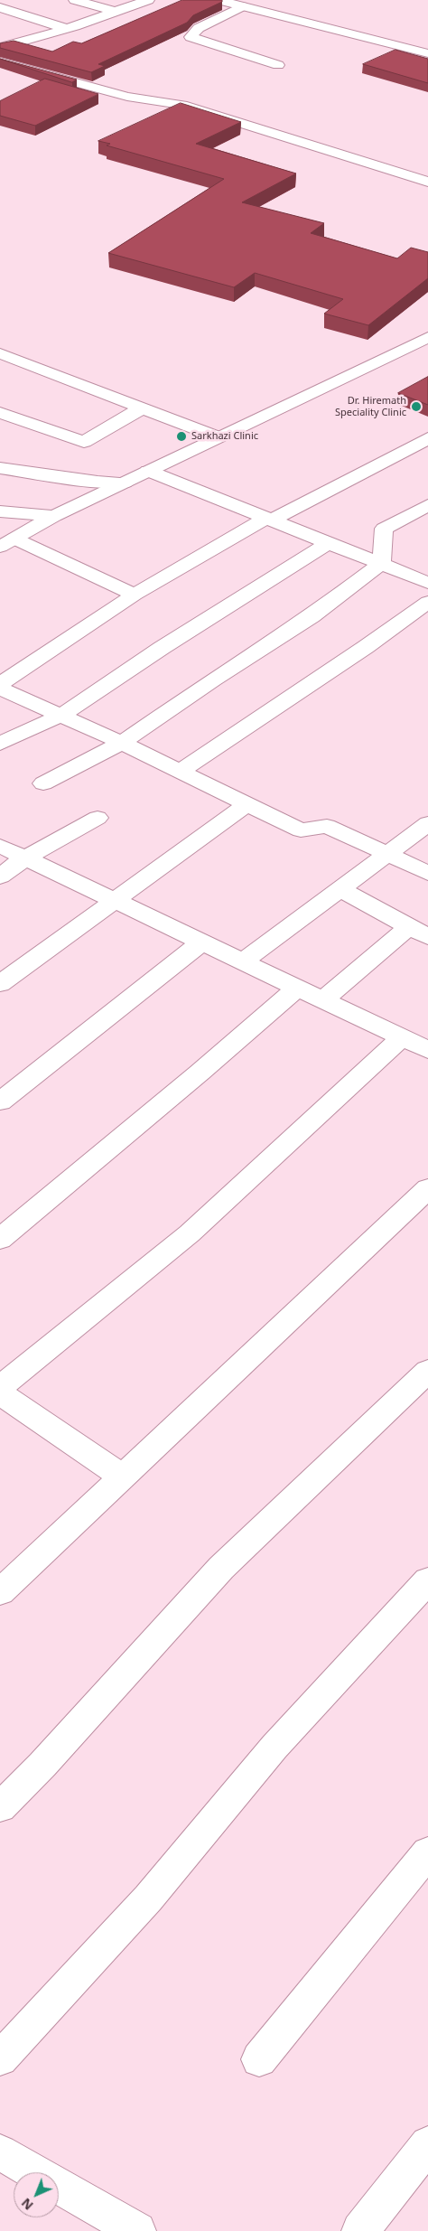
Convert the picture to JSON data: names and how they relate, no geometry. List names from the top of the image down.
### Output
{
  "places": ["Dr. Hiremath Speciality Clinic", "Sarkhazi Clinic"],
  "north": "bottom left"
}
